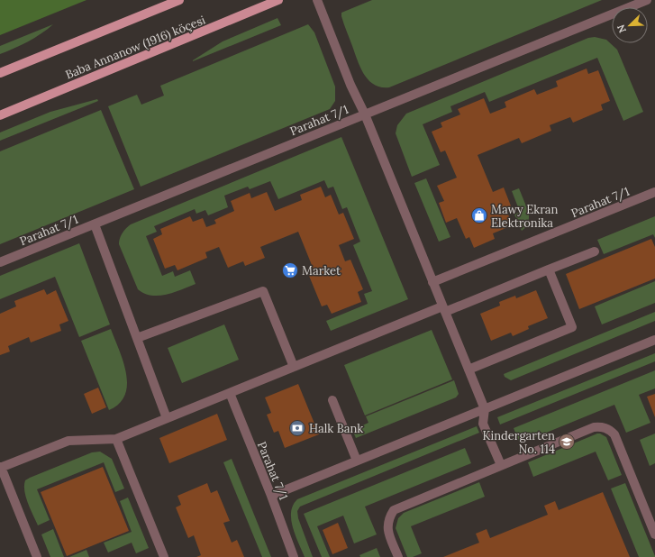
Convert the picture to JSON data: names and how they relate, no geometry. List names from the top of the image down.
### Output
{
  "streets": {
    "main road": ["Baba Annanow (1916) köçesi"],
    "street": ["Parahat 7/1"]
  },
  "places": {
    "shop": ["Mawy Ekran Elektronika"],
    "supermarket": ["Market"],
    "bank": ["Halk Bank"],
    "school or university": ["Kindergarten No. 114"]
  },
  "north": "bottom left"
}
